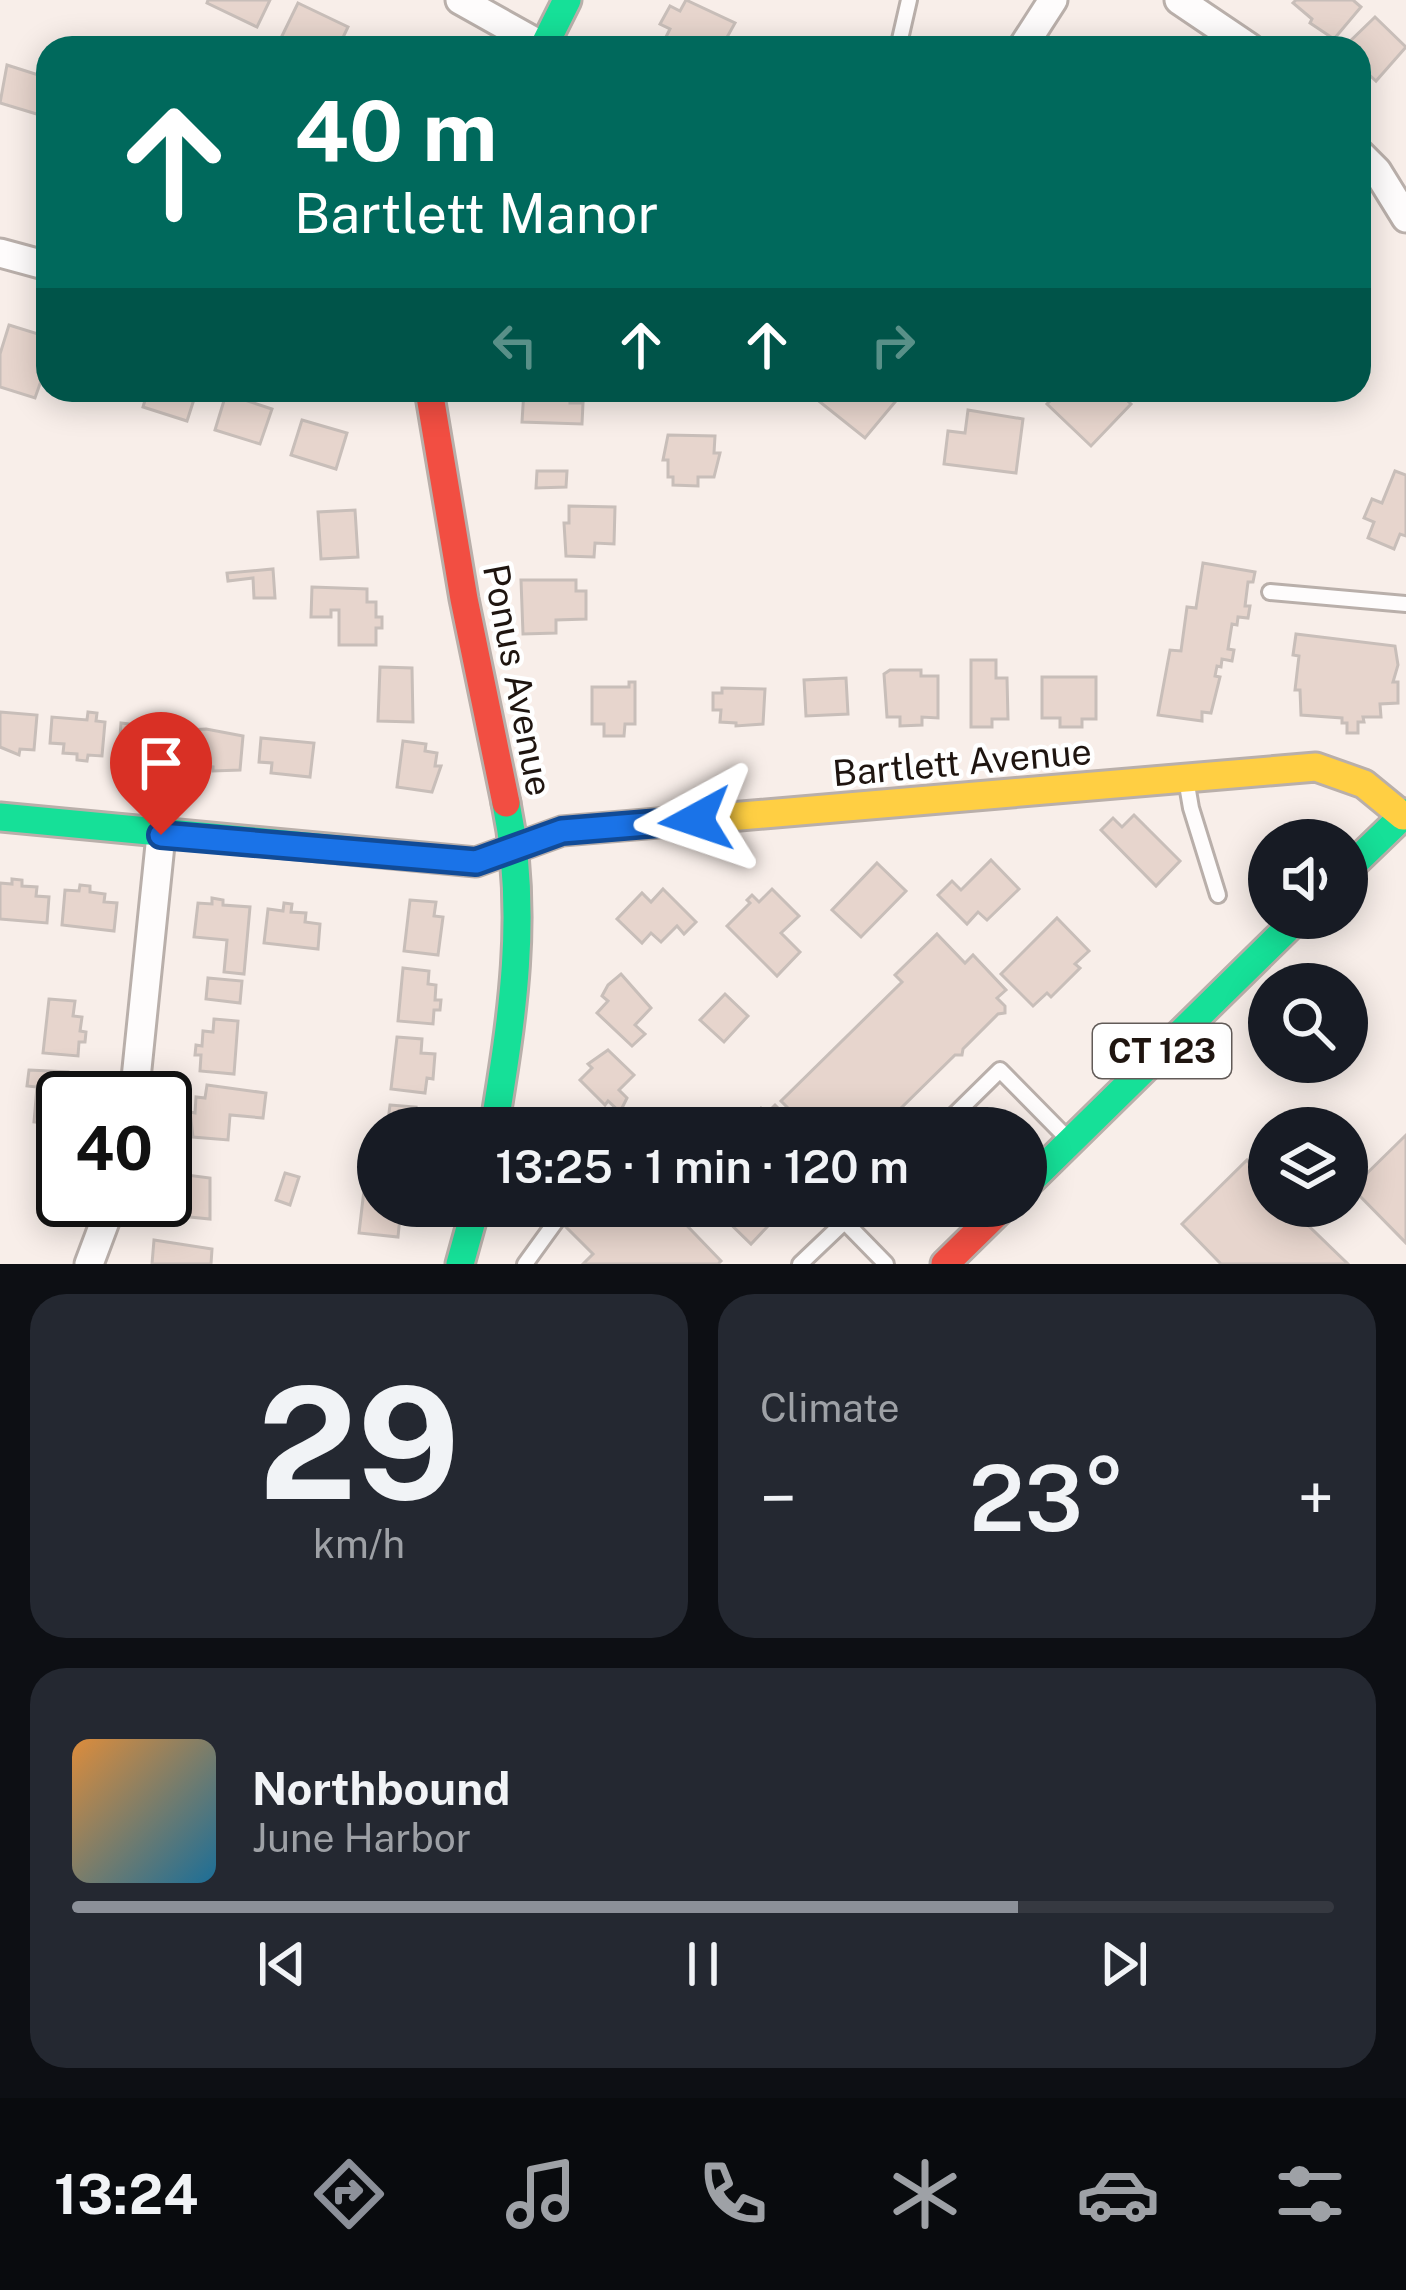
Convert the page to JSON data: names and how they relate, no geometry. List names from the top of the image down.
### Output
{
  "streets": {
    "street": ["Ponus Avenue", "Bartlett Avenue", "CT 123"]
  },
  "crossings": [
    ["Ponus Avenue", "Bartlett Avenue"]
  ],
  "page": {
    "turn": ["40 m", "Bartlett Manor"],
    "limit": "40",
    "trip": "13:25 · 1 min · 120 m",
    "tile": [
      ["29", "km/h"],
      "Climate"
    ],
    "heat": ["−", "23°", "+"],
    "song": ["Northbound", "June Harbor"],
    "tabs": "13:24"
  }
}
